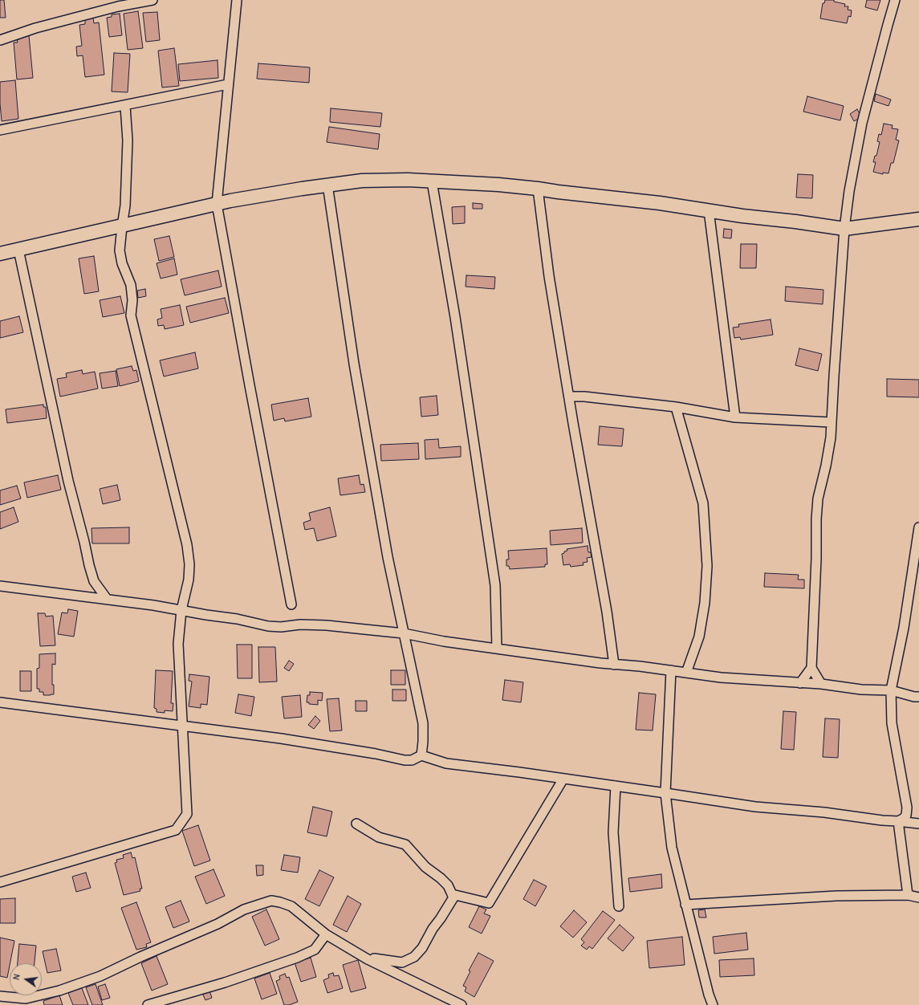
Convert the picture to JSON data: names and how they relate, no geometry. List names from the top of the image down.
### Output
{
  "north": "left"
}
